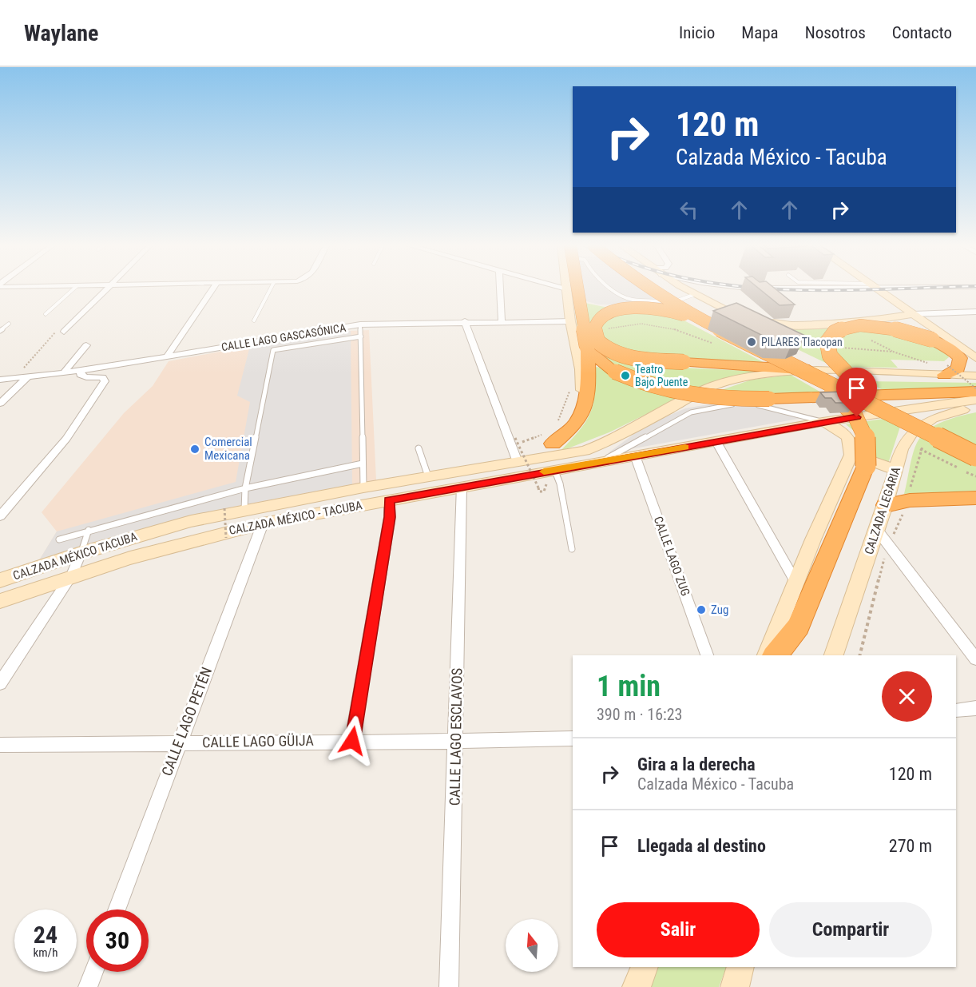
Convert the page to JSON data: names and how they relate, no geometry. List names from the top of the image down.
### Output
{
  "streets": {
    "main road": ["CALZADA LEGARIA", "CALZADA MÉXICO - TACUBA", "CALZADA MÉXICO TACUBA"],
    "street": [
      "CALLE LAGO GASCASÓNICA",
      "CALLE LAGO ZUG",
      "CALLE LAGO PETÉN",
      "CALLE LAGO ESCLAVOS",
      "CALLE LAGO GÜIJA"
    ]
  },
  "crossings": [
    ["CALZADA MÉXICO - TACUBA", "CALZADA MÉXICO TACUBA"],
    ["CALZADA MÉXICO - TACUBA", "CALLE LAGO ZUG"],
    ["CALZADA MÉXICO - TACUBA", "CALLE LAGO PETÉN"],
    ["CALZADA MÉXICO - TACUBA", "CALLE LAGO ESCLAVOS"],
    ["CALLE LAGO PETÉN", "CALLE LAGO GÜIJA"],
    ["CALLE LAGO ESCLAVOS", "CALLE LAGO GÜIJA"]
  ],
  "places": [
    "PILARES Tlacopan",
    "Teatro Bajo Puente",
    "Comercial Mexicana",
    "Zug"
  ],
  "north": "top",
  "page": {
    "header": "Waylane",
    "nav": [
      "Inicio",
      "Mapa",
      "Nosotros",
      "Contacto"
    ],
    "turn": ["120 m", "Calzada México - Tacuba"],
    "heading": ["1 min", "390 m · 16:23"],
    "list": [
      {
        "name": "Gira a la derecha",
        "note": "Calzada México - Tacuba",
        "value": "120 m"
      },
      {
        "name": "Llegada al destino",
        "value": "270 m"
      }
    ],
    "buttons": ["Salir", "Compartir"],
    "speed": "24 km/h",
    "limit": "30"
  }
}
